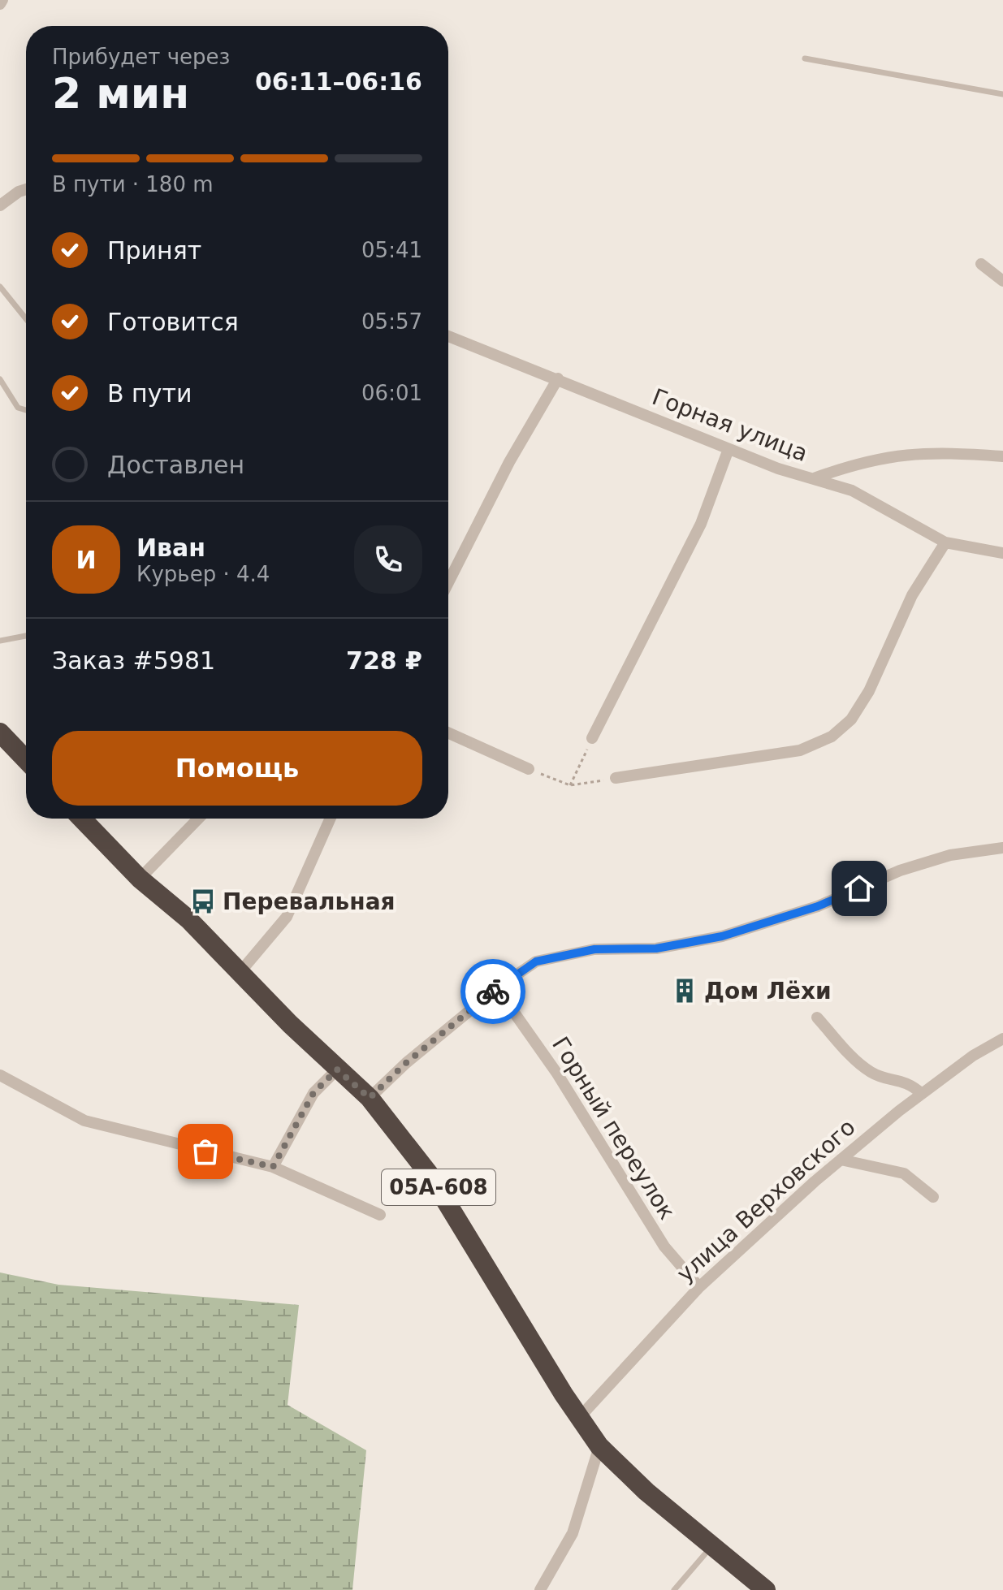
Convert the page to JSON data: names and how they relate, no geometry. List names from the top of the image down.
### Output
{
  "streets": {
    "highway": ["05А-608"],
    "street": ["Горная улица", "Горный переулок", "улица Верховского"]
  },
  "crossings": [
    ["Горный переулок", "улица Верховского"],
    ["05А-608", "улица Верховского"]
  ],
  "places": {
    "bus stop": ["Перевальная"],
    "building": ["Дом Лёхи"]
  },
  "page": {
    "heading": ["2 мин", "Прибудет через", "06:11–06:16"],
    "panel": [
      "Иван",
      "Курьер · 4.4",
      "Заказ #5981",
      "728 ₽"
    ],
    "bar": "В пути · 180 m",
    "list": [
      ["Принят", "05:41"],
      ["Готовится", "05:57"],
      ["В пути", "06:01"],
      "Доставлен"
    ],
    "round": "И",
    "buttons": "Помощь"
  }
}
